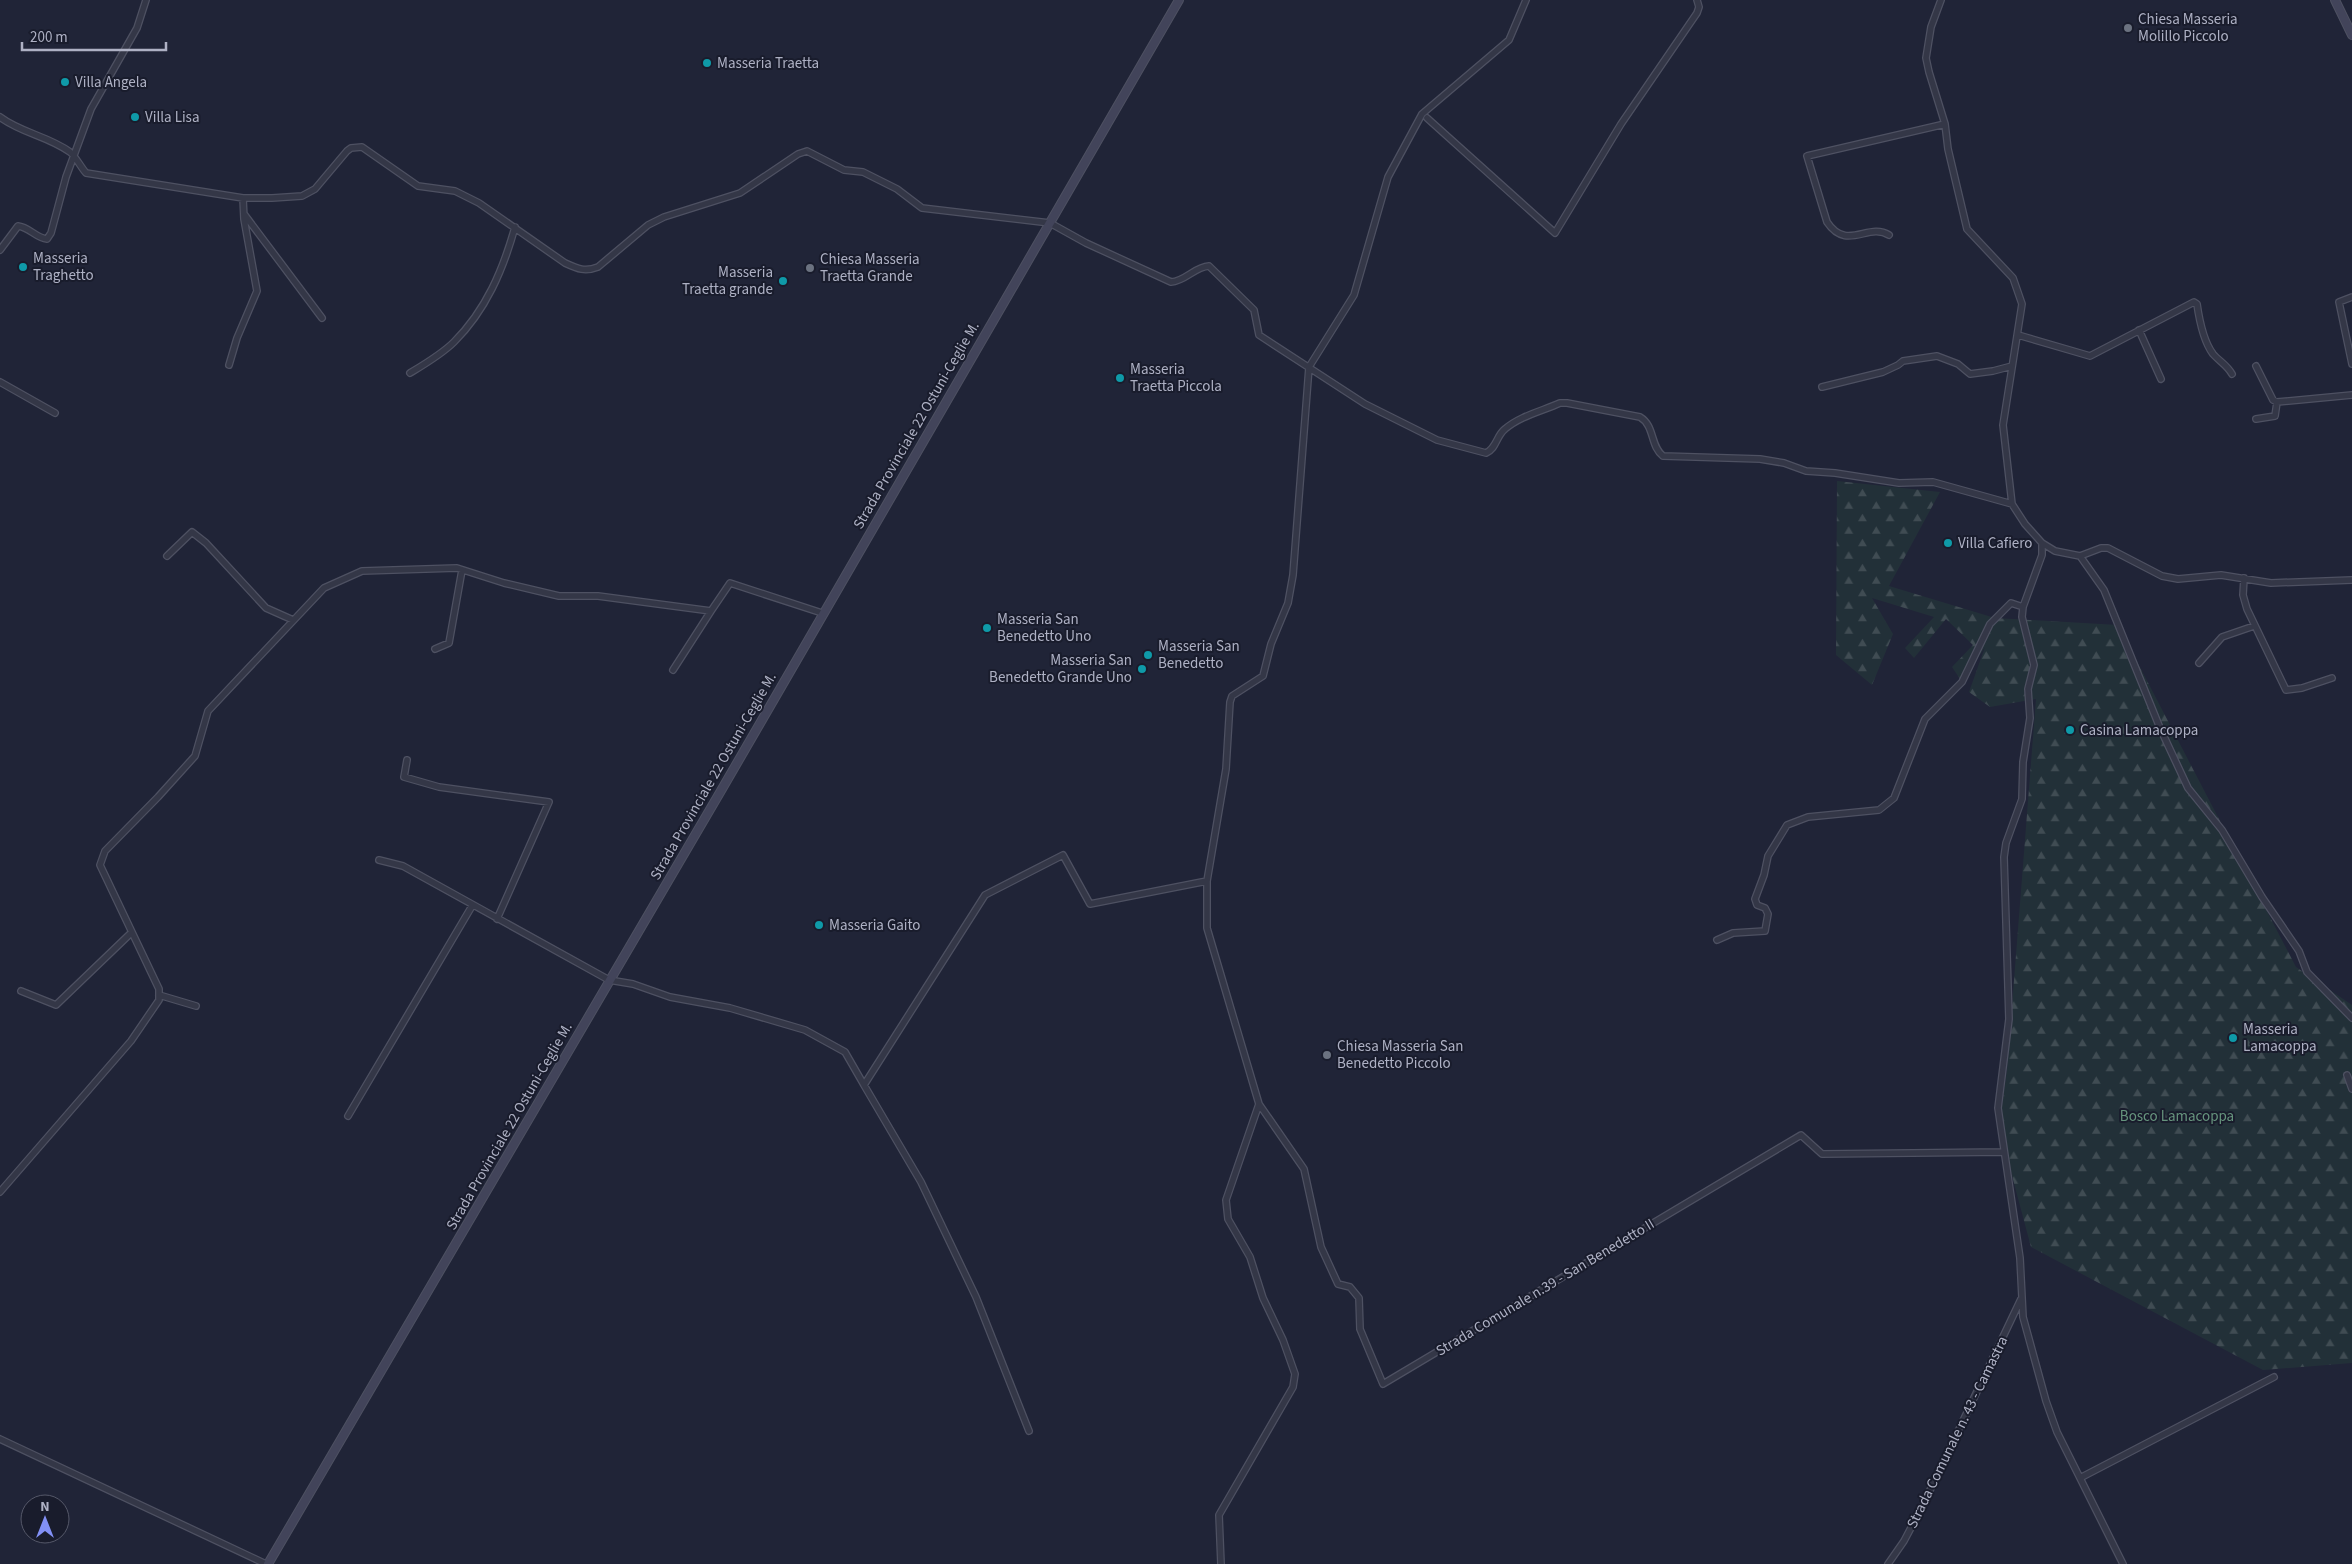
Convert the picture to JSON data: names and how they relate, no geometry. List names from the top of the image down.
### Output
{
  "streets": {
    "main road": ["Strada Provinciale 22 Ostuni-Ceglie M."],
    "street": ["Strada Comunale n.39 - San Benedetto II", "Strada Comunale n. 43 - Camastra"]
  },
  "parks": ["Bosco Lamacoppa"],
  "places": [
    "Chiesa Masseria Molillo Piccolo",
    "Masseria Traetta",
    "Villa Angela",
    "Villa Lisa",
    "Masseria Traghetto",
    "Chiesa Masseria Traetta Grande",
    "Masseria Traetta grande",
    "Masseria Traetta Piccola",
    "Villa Cafiero",
    "Masseria San Benedetto Uno",
    "Masseria San Benedetto",
    "Masseria San Benedetto Grande Uno",
    "Casina Lamacoppa",
    "Masseria Gaito",
    "Masseria Lamacoppa",
    "Chiesa Masseria San Benedetto Piccolo"
  ],
  "scale_bar": "200 m",
  "north": "top"
}
